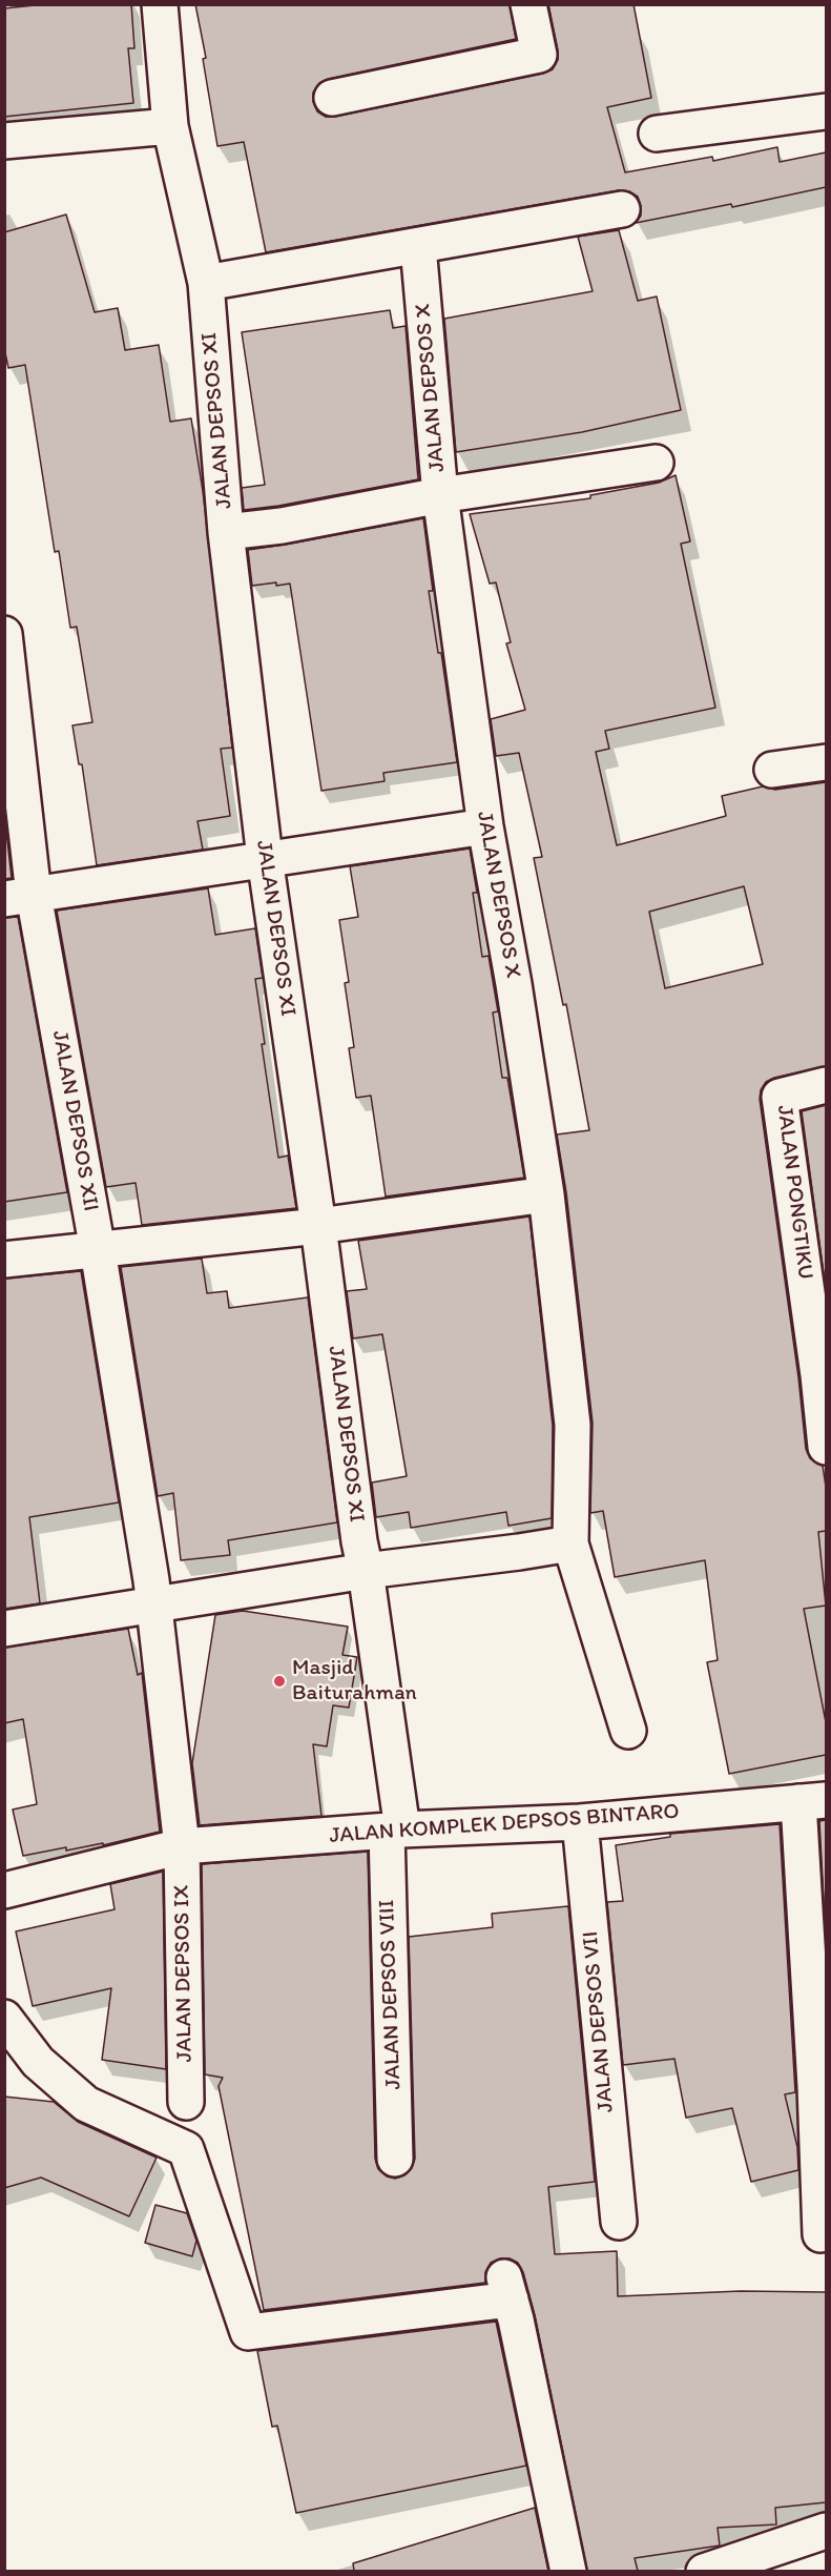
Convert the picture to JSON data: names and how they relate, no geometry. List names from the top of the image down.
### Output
{
  "streets": {
    "street": [
      "JALAN DEPSOS X",
      "JALAN DEPSOS XI",
      "JALAN DEPSOS XII",
      "JALAN PONGTIKU",
      "JALAN KOMPLEK DEPSOS BINTARO",
      "JALAN DEPSOS IX",
      "JALAN DEPSOS VIII",
      "JALAN DEPSOS VII"
    ]
  },
  "crossings": [
    ["JALAN DEPSOS XI", "JALAN KOMPLEK DEPSOS BINTARO"],
    ["JALAN DEPSOS XI", "JALAN DEPSOS VIII"],
    ["JALAN DEPSOS XII", "JALAN DEPSOS IX"],
    ["JALAN KOMPLEK DEPSOS BINTARO", "JALAN DEPSOS IX"],
    ["JALAN KOMPLEK DEPSOS BINTARO", "JALAN DEPSOS VIII"],
    ["JALAN KOMPLEK DEPSOS BINTARO", "JALAN DEPSOS VII"]
  ],
  "places": ["Masjid Baiturahman"]
}
